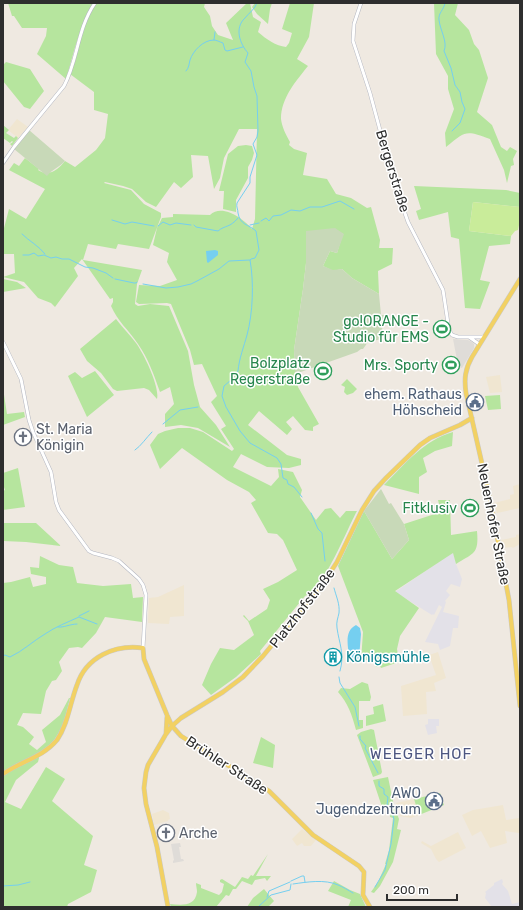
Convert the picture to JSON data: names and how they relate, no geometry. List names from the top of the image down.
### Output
{
  "streets": {
    "main road": ["Neuenhofer Straße", "Platzhofstraße", "Brühler Straße"],
    "street": ["Bergerstraße"]
  },
  "crossings": [
    ["Neuenhofer Straße", "Platzhofstraße"],
    ["Platzhofstraße", "Brühler Straße"]
  ],
  "districts": ["WEEGER HOF"],
  "places": {
    "sports": [
      "go!ORANGE - Studio für EMS",
      "Mrs. Sporty",
      "Bolzplatz Regerstraße",
      "Fitklusiv"
    ],
    "public building": ["ehem. Rathaus Höhscheid", "AWO Jugendzentrum"],
    "church": ["St. Maria Königin", "Arche"],
    "building": ["Königsmühle"]
  },
  "scale_bar": "200 m"
}
